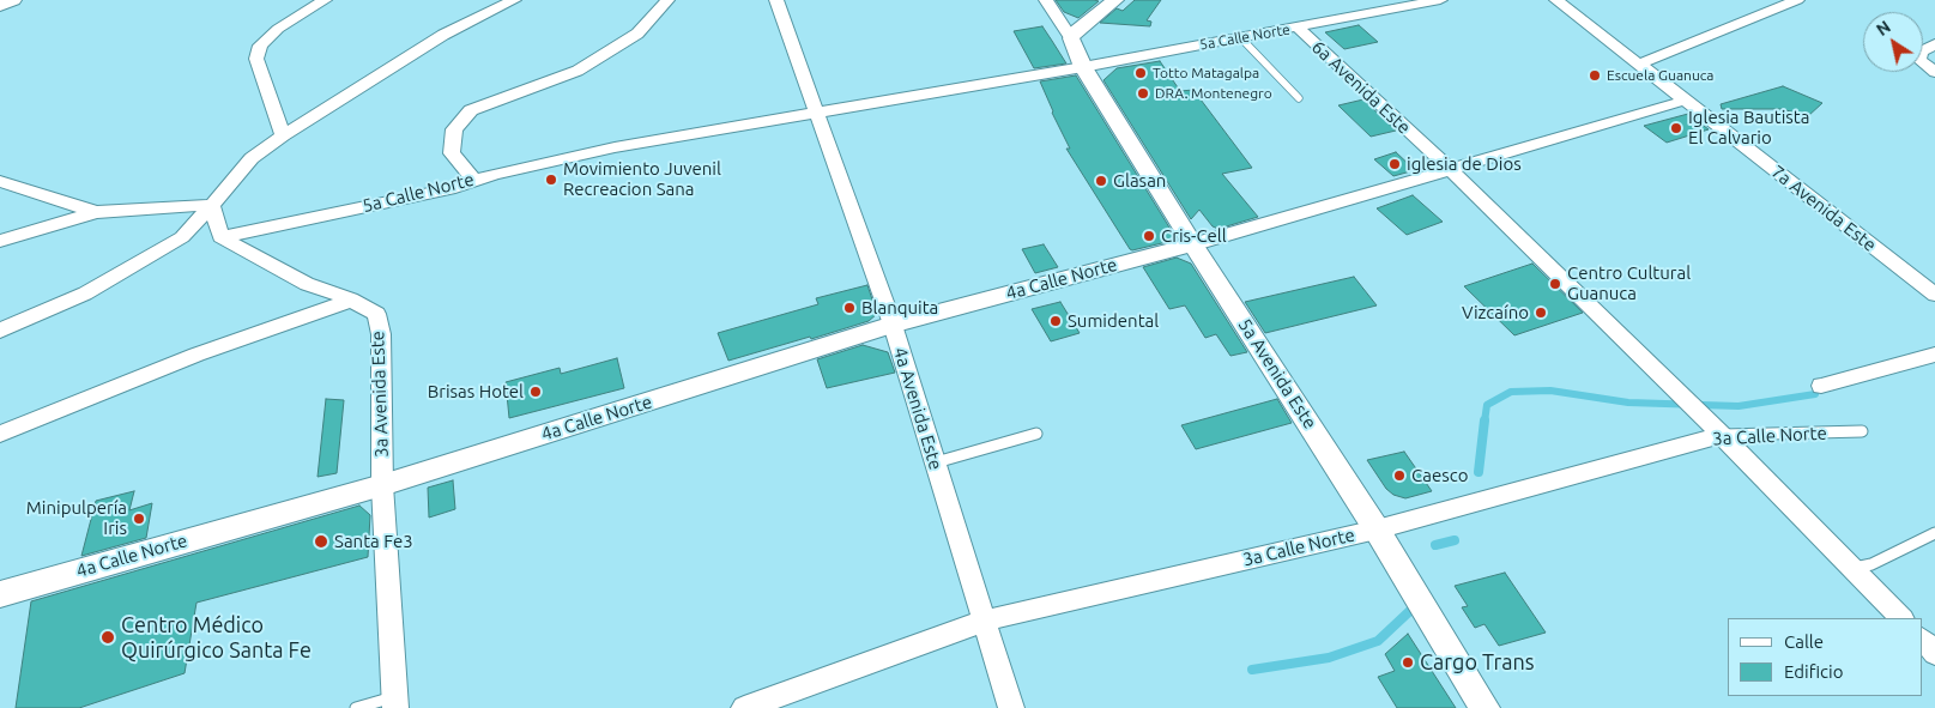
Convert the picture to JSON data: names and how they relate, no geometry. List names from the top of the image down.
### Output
{
  "streets": {
    "street": [
      "5a Calle Norte",
      "6a Avenida Este",
      "7a Avenida Este",
      "4a Calle Norte",
      "5a Avenida Este",
      "3a Avenida Este",
      "4a Avenida Este",
      "3a Calle Norte"
    ]
  },
  "crossings": [
    ["5a Calle Norte", "6a Avenida Este"],
    ["5a Calle Norte", "5a Avenida Este"],
    ["5a Calle Norte", "3a Avenida Este"],
    ["5a Calle Norte", "4a Avenida Este"],
    ["6a Avenida Este", "3a Calle Norte"],
    ["4a Calle Norte", "5a Avenida Este"],
    ["4a Calle Norte", "3a Avenida Este"],
    ["4a Calle Norte", "4a Avenida Este"],
    ["5a Avenida Este", "3a Calle Norte"],
    ["4a Avenida Este", "3a Calle Norte"]
  ],
  "places": [
    "Totto Matagalpa",
    "Escuela Guanuca",
    "DRA. Montenegro",
    "Iglesia Bautista El Calvario",
    "iglesia de Dios",
    "Movimiento Juvenil Recreacion Sana",
    "Glasan",
    "Cris-Cell",
    "Centro Cultural Guanuca",
    "Blanquita",
    "Vizcaíno",
    "Sumidental",
    "Brisas Hotel",
    "Caesco",
    "Minipulpería Iris",
    "Santa Fe3",
    "Centro Médico Quirúrgico Santa Fe",
    "Cargo Trans"
  ],
  "legend": ["Calle", "Edificio"],
  "north": "top left"
}
